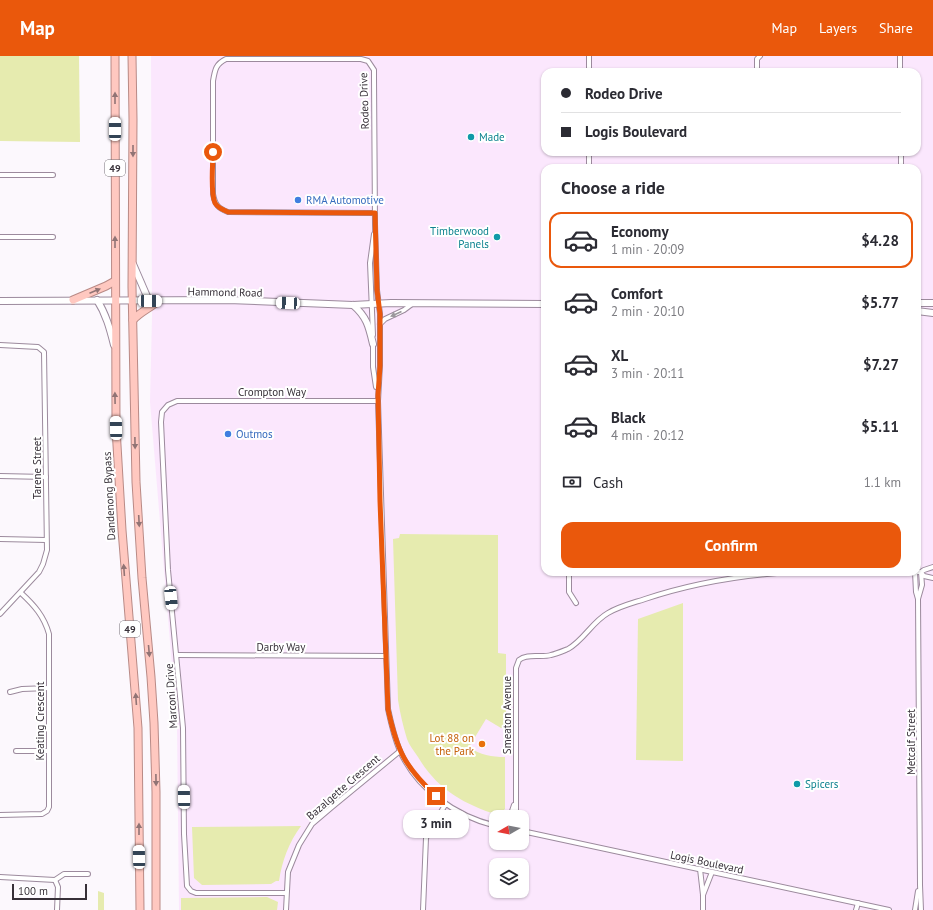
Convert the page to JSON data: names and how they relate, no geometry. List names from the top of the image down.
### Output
{
  "streets": {
    "highway": ["49", "Dandenong Bypass"],
    "main road": ["Hammond Road"],
    "street": [
      "Rodeo Drive",
      "Crompton Way",
      "Tarene Street",
      "Darby Way",
      "Marconi Drive",
      "Smeaton Avenue",
      "Keating Crescent",
      "Metcalf Street",
      "Bazalgette Crescent",
      "Logis Boulevard"
    ]
  },
  "crossings": [
    ["Rodeo Drive", "Hammond Road"],
    ["49", "Hammond Road"],
    ["Hammond Road", "Dandenong Bypass"],
    ["Crompton Way", "Marconi Drive"],
    ["Tarene Street", "Keating Crescent"],
    ["Darby Way", "Marconi Drive"],
    ["Marconi Drive", "Bazalgette Crescent"]
  ],
  "places": [
    "Made",
    "RMA Automotive",
    "Timberwood Panels",
    "Outmos",
    "Lot 88 on the Park",
    "Spicers"
  ],
  "scale_bar": "100 m",
  "north": "left",
  "page": {
    "header": "Map",
    "nav": ["Map", "Layers", "Share"],
    "banner": ["Rodeo Drive", "Logis Boulevard"],
    "heading": "Choose a ride",
    "list": [
      {
        "name": "Economy",
        "note": "1 min · 20:09",
        "value": "$4.28"
      },
      {
        "name": "Comfort",
        "note": "2 min · 20:10",
        "value": "$5.77"
      },
      {
        "name": "XL",
        "note": "3 min · 20:11",
        "value": "$7.27"
      },
      {
        "name": "Black",
        "note": "4 min · 20:12",
        "value": "$5.11"
      }
    ],
    "pay": ["Cash", "1.1 km"],
    "buttons": "Confirm",
    "bubble": "3 min",
    "scale": "100 m"
  }
}
